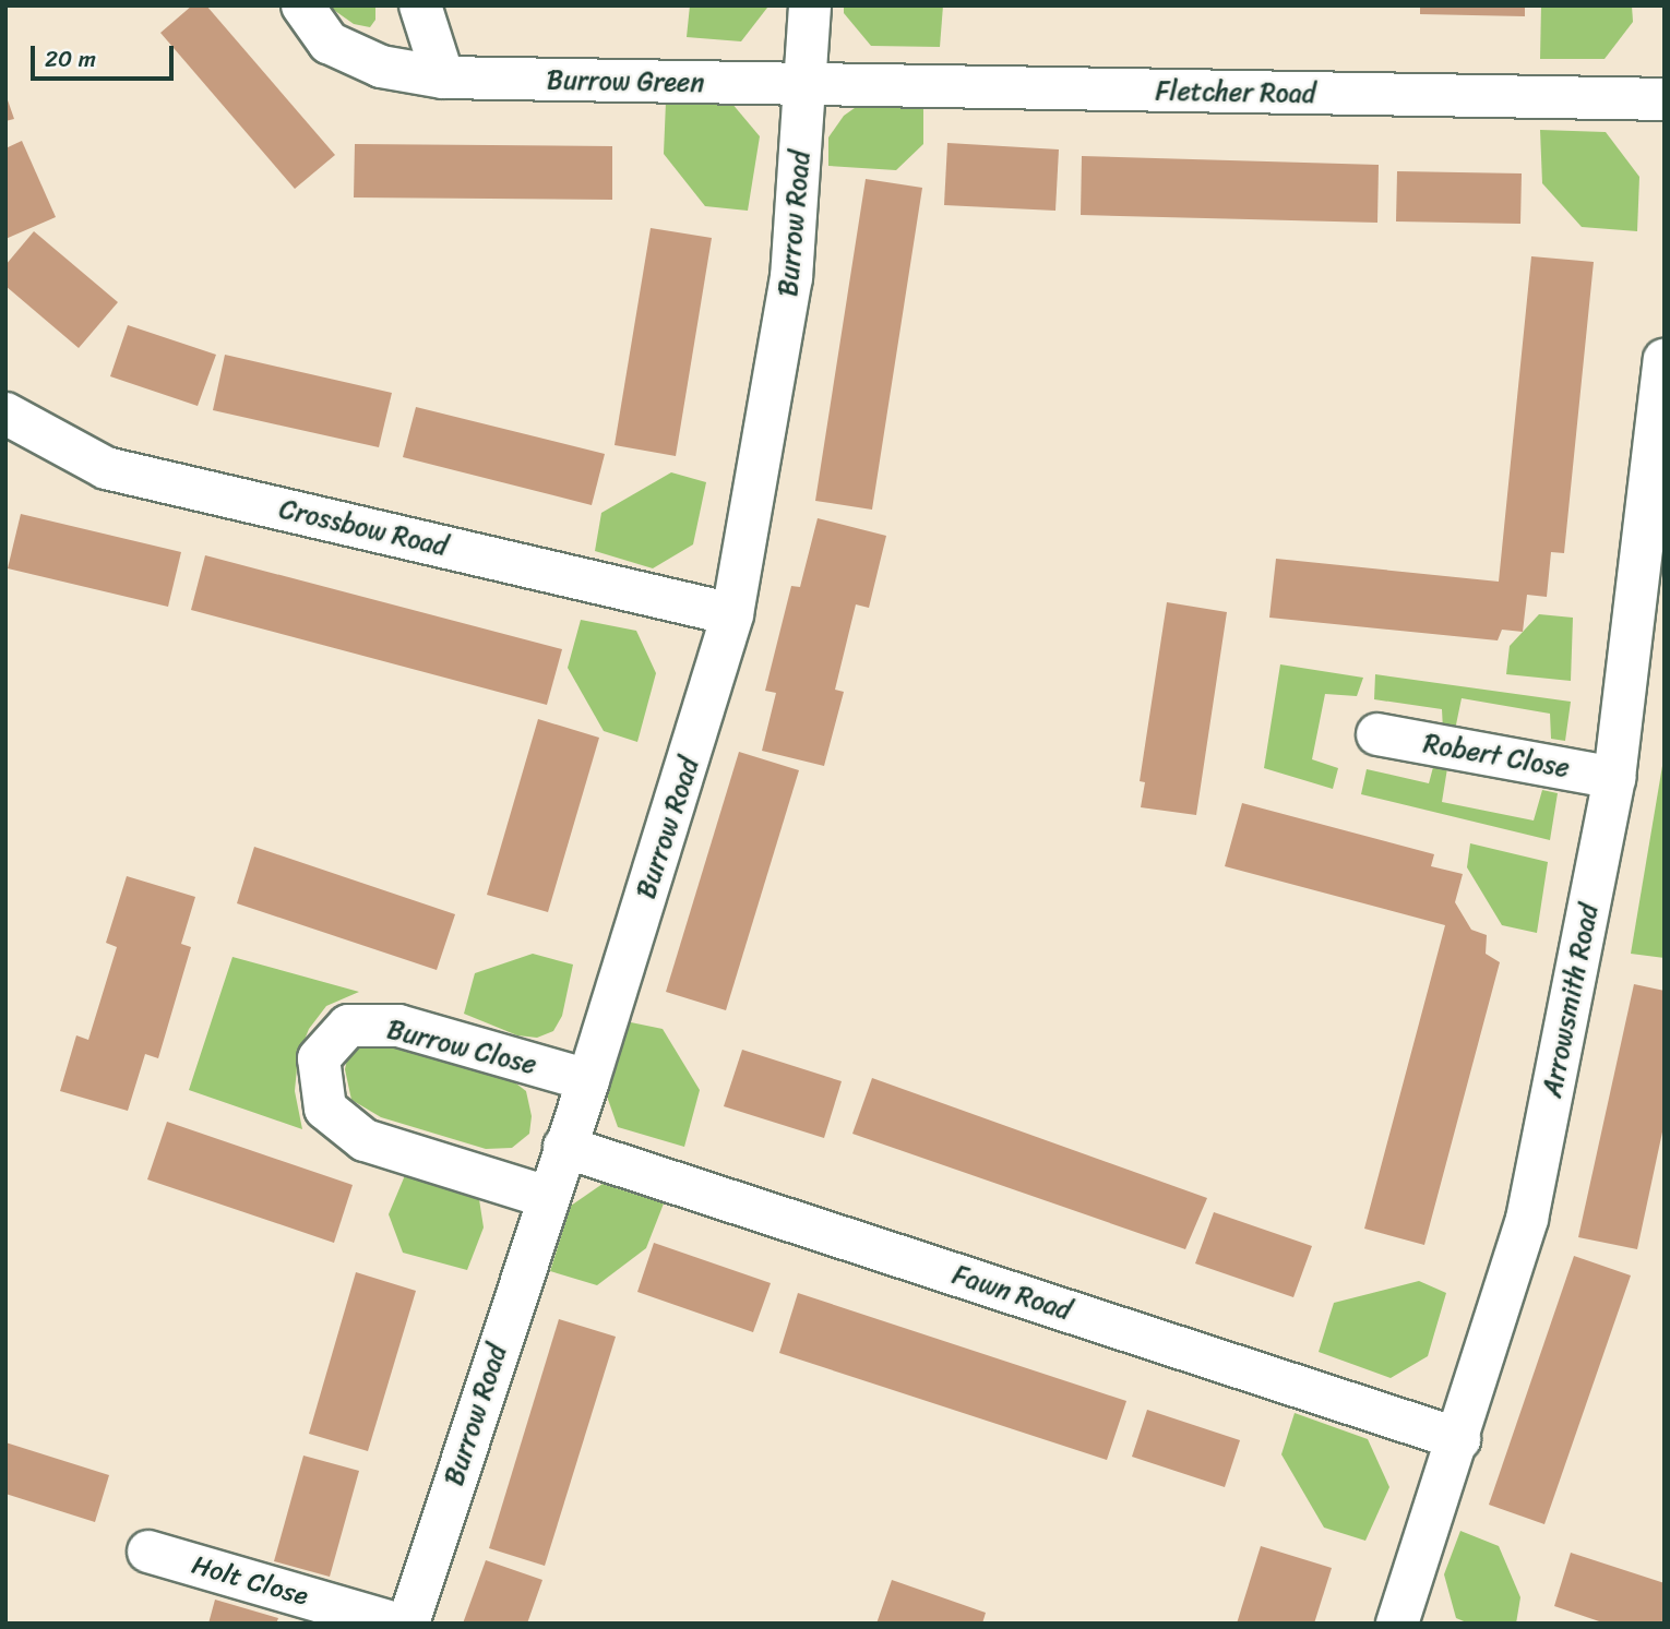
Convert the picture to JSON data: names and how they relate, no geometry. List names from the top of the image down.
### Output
{
  "streets": {
    "street": [
      "Burrow Green",
      "Fletcher Road",
      "Burrow Road",
      "Crossbow Road",
      "Robert Close",
      "Arrowsmith Road",
      "Burrow Close",
      "Fawn Road",
      "Holt Close"
    ]
  },
  "crossings": [
    ["Burrow Green", "Fletcher Road"],
    ["Burrow Green", "Burrow Road"],
    ["Fletcher Road", "Burrow Road"],
    ["Burrow Road", "Crossbow Road"],
    ["Burrow Road", "Burrow Close"],
    ["Burrow Road", "Fawn Road"],
    ["Robert Close", "Arrowsmith Road"],
    ["Arrowsmith Road", "Fawn Road"]
  ],
  "scale_bar": "20 m"
}
